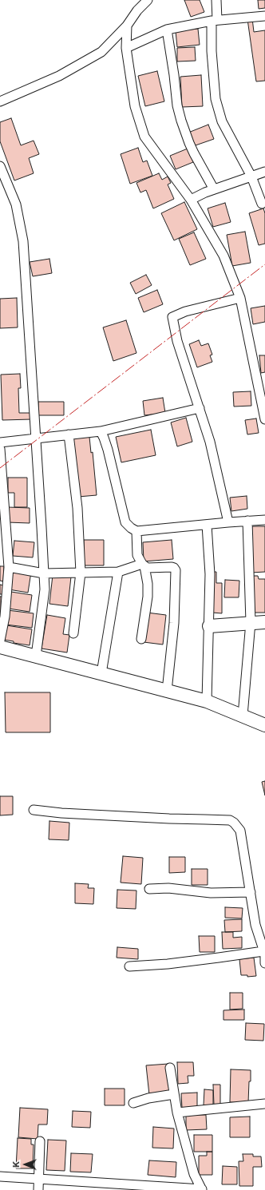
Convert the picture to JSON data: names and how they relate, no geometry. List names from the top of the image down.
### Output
{
  "north": "left"
}
